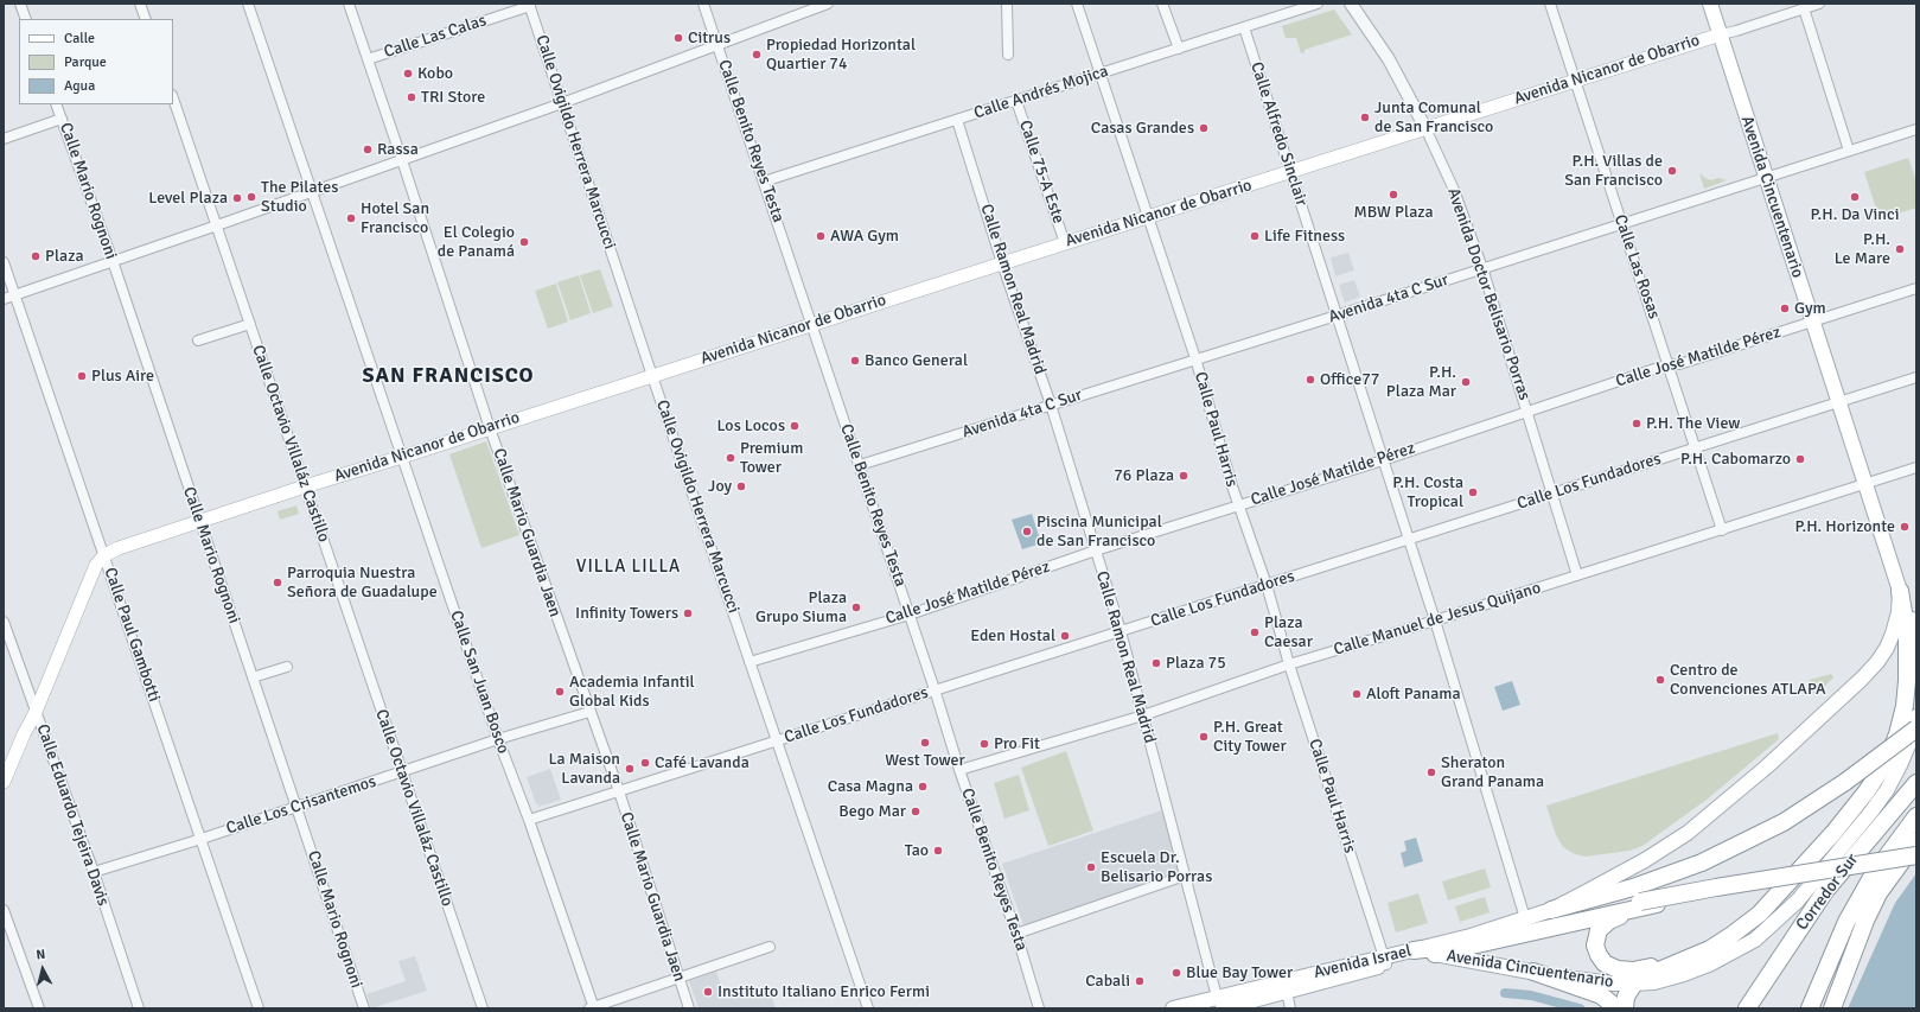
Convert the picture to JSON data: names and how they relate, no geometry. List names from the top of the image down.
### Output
{
  "streets": {
    "highway": ["Corredor Sur"],
    "main road": ["Avenida Nicanor de Obarrio", "Avenida Cincuentenario", "Avenida Israel"],
    "street": [
      "Calle Las Calas",
      "Calle Andrés Mojica",
      "Calle Alfredo Sinclair",
      "Calle Benito Reyes Testa",
      "Calle Ovigildo Herrera Marcucci",
      "Calle 75-A Este",
      "Calle Mario Rognoni",
      "Calle Las Rosas",
      "Calle Ramon Real Madrid",
      "Avenida Doctor Belisario Porras",
      "Avenida 4ta C Sur",
      "Calle José Matilde Pérez",
      "Calle Paul Harris",
      "Calle Octavio Villaláz Castillo",
      "Calle Los Fundadores",
      "Calle Mario Guardia Jaen",
      "Calle Manuel de Jesus Quijano",
      "Calle Paul Gambotti",
      "Calle San Juan Bosco",
      "Calle Los Crisantemos",
      "Calle Eduardo Tejeira Davis"
    ]
  },
  "crossings": [
    ["Calle Las Calas", "Calle Ovigildo Herrera Marcucci"],
    ["Calle Las Calas", "Calle Mario Guardia Jaen"],
    ["Avenida Nicanor de Obarrio", "Calle Alfredo Sinclair"],
    ["Avenida Nicanor de Obarrio", "Calle Benito Reyes Testa"],
    ["Avenida Nicanor de Obarrio", "Calle Ovigildo Herrera Marcucci"],
    ["Avenida Nicanor de Obarrio", "Calle 75-A Este"],
    ["Avenida Nicanor de Obarrio", "Calle Mario Rognoni"],
    ["Avenida Nicanor de Obarrio", "Avenida Cincuentenario"],
    ["Avenida Nicanor de Obarrio", "Calle Las Rosas"],
    ["Avenida Nicanor de Obarrio", "Calle Ramon Real Madrid"],
    ["Avenida Nicanor de Obarrio", "Avenida Doctor Belisario Porras"],
    ["Avenida Nicanor de Obarrio", "Calle Paul Harris"],
    ["Avenida Nicanor de Obarrio", "Calle Octavio Villaláz Castillo"],
    ["Avenida Nicanor de Obarrio", "Calle Mario Guardia Jaen"],
    ["Avenida Nicanor de Obarrio", "Calle Paul Gambotti"],
    ["Avenida Nicanor de Obarrio", "Calle San Juan Bosco"],
    ["Calle Andrés Mojica", "Calle Alfredo Sinclair"],
    ["Calle Andrés Mojica", "Calle Benito Reyes Testa"],
    ["Calle Andrés Mojica", "Calle 75-A Este"],
    ["Calle Andrés Mojica", "Calle Ramon Real Madrid"],
    ["Calle Andrés Mojica", "Calle Paul Harris"],
    ["Calle Alfredo Sinclair", "Avenida 4ta C Sur"],
    ["Calle Alfredo Sinclair", "Calle José Matilde Pérez"],
    ["Calle Alfredo Sinclair", "Calle Los Fundadores"],
    ["Calle Alfredo Sinclair", "Calle Manuel de Jesus Quijano"],
    ["Calle Alfredo Sinclair", "Avenida Israel"],
    ["Calle Benito Reyes Testa", "Avenida 4ta C Sur"],
    ["Calle Benito Reyes Testa", "Calle José Matilde Pérez"],
    ["Calle Benito Reyes Testa", "Calle Los Fundadores"],
    ["Calle Benito Reyes Testa", "Calle Manuel de Jesus Quijano"],
    ["Calle Ovigildo Herrera Marcucci", "Calle José Matilde Pérez"],
    ["Calle Ovigildo Herrera Marcucci", "Calle Los Fundadores"],
    ["Calle Mario Rognoni", "Calle Los Crisantemos"],
    ["Avenida Cincuentenario", "Avenida 4ta C Sur"],
    ["Avenida Cincuentenario", "Calle José Matilde Pérez"],
    ["Avenida Cincuentenario", "Calle Paul Harris"],
    ["Avenida Cincuentenario", "Calle Los Fundadores"],
    ["Avenida Cincuentenario", "Calle Manuel de Jesus Quijano"],
    ["Avenida Cincuentenario", "Avenida Israel"],
    ["Calle Las Rosas", "Avenida 4ta C Sur"],
    ["Calle Las Rosas", "Calle José Matilde Pérez"],
    ["Calle Las Rosas", "Calle Los Fundadores"],
    ["Calle Las Rosas", "Calle Manuel de Jesus Quijano"],
    ["Calle Ramon Real Madrid", "Avenida 4ta C Sur"],
    ["Calle Ramon Real Madrid", "Calle José Matilde Pérez"],
    ["Calle Ramon Real Madrid", "Calle Los Fundadores"],
    ["Calle Ramon Real Madrid", "Calle Manuel de Jesus Quijano"],
    ["Calle Ramon Real Madrid", "Avenida Israel"],
    ["Avenida Doctor Belisario Porras", "Avenida 4ta C Sur"],
    ["Avenida Doctor Belisario Porras", "Calle José Matilde Pérez"],
    ["Avenida Doctor Belisario Porras", "Calle Los Fundadores"],
    ["Avenida Doctor Belisario Porras", "Calle Manuel de Jesus Quijano"],
    ["Avenida 4ta C Sur", "Calle Paul Harris"],
    ["Calle José Matilde Pérez", "Calle Paul Harris"],
    ["Calle Paul Harris", "Calle Los Fundadores"],
    ["Calle Paul Harris", "Calle Manuel de Jesus Quijano"],
    ["Calle Paul Harris", "Avenida Israel"],
    ["Calle Octavio Villaláz Castillo", "Calle Los Crisantemos"],
    ["Calle Los Fundadores", "Calle Mario Guardia Jaen"],
    ["Calle Los Fundadores", "Calle San Juan Bosco"],
    ["Calle Mario Guardia Jaen", "Calle Los Crisantemos"],
    ["Calle Paul Gambotti", "Calle Los Crisantemos"],
    ["Calle San Juan Bosco", "Calle Los Crisantemos"],
    ["Calle Los Crisantemos", "Calle Eduardo Tejeira Davis"]
  ],
  "districts": ["SAN FRANCISCO", "VILLA LILLA"],
  "places": [
    "Citrus",
    "Propiedad Horizontal Quartier 74",
    "Kobo",
    "TRI Store",
    "Junta Comunal de San Francisco",
    "Casas Grandes",
    "Rassa",
    "P.H. Villas de San Francisco",
    "MBW Plaza",
    "The Pilates Studio",
    "P.H. Da Vinci",
    "Level Plaza",
    "Hotel San Francisco",
    "AWA Gym",
    "Life Fitness",
    "El Colegio de Panamá",
    "P.H. Le Mare",
    "Plaza",
    "Gym",
    "Banco General",
    "Plus Aire",
    "Office77",
    "P.H. Plaza Mar",
    "P.H. The View",
    "Los Locos",
    "Premium Tower",
    "P.H. Cabomarzo",
    "76 Plaza",
    "Joy",
    "P.H. Costa Tropical",
    "P.H. Horizonte",
    "Piscina Municipal de San Francisco",
    "Parroquia Nuestra Señora de Guadalupe",
    "Plaza Grupo Siuma",
    "Infinity Towers",
    "Plaza Caesar",
    "Eden Hostal",
    "Plaza 75",
    "Centro de Convenciones ATLAPA",
    "Academia Infantil Global Kids",
    "Aloft Panama",
    "P.H. Great City Tower",
    "West Tower",
    "Pro Fit",
    "Café Lavanda",
    "La Maison Lavanda",
    "Sheraton Grand Panama",
    "Casa Magna",
    "Bego Mar",
    "Tao",
    "Escuela Dr. Belisario Porras",
    "Blue Bay Tower",
    "Cabali",
    "Instituto Italiano Enrico Fermi"
  ],
  "legend": ["Calle", "Parque", "Agua"],
  "north": "top"
}
